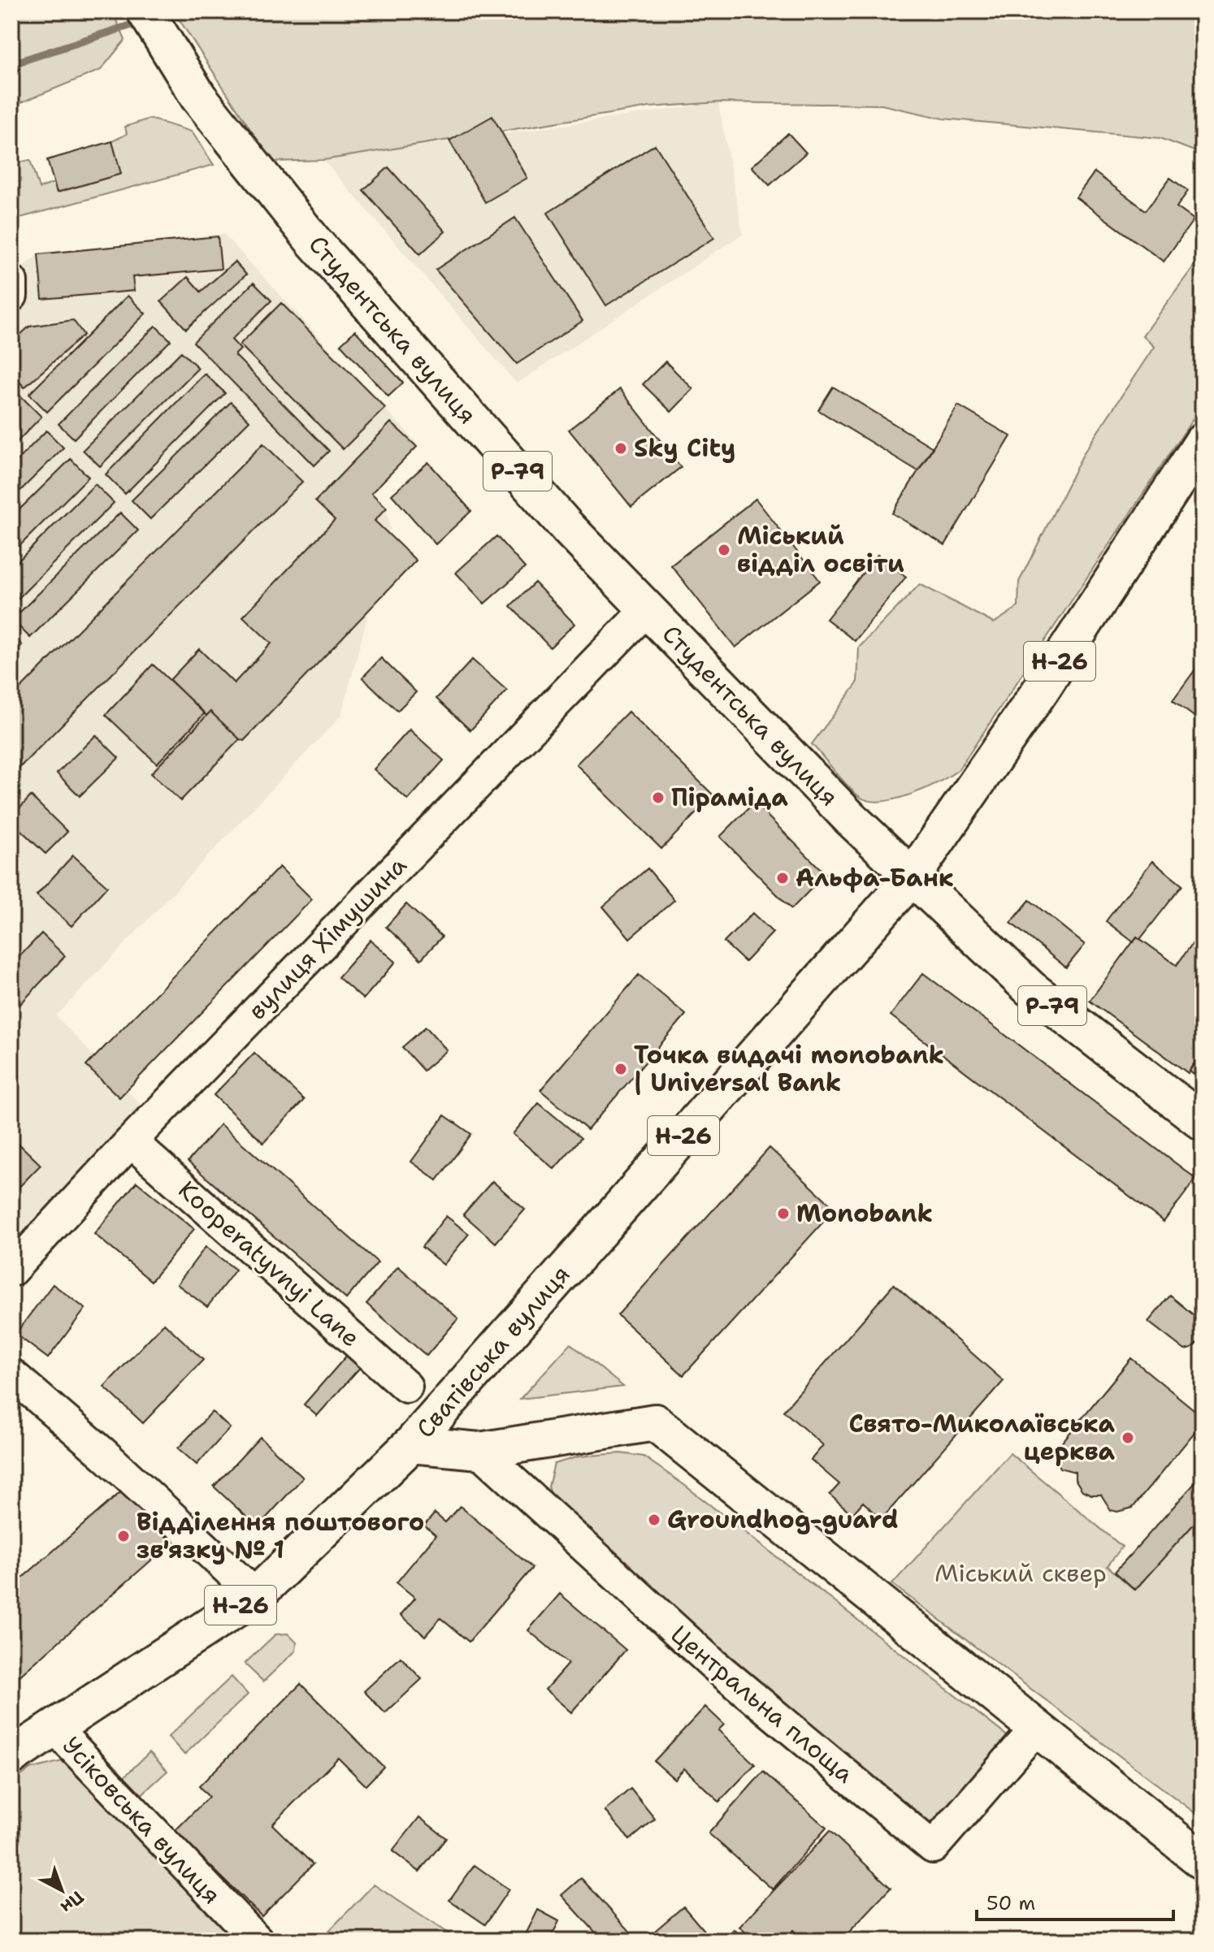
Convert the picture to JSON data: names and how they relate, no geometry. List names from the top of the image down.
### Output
{
  "streets": {
    "main road": [
      "Студентська вулиця",
      "Р-79",
      "Н-26",
      "Сватівська вулиця"
    ],
    "street": [
      "вулиця Хімушина",
      "Kooperatyvnyi Lane",
      "Центральна площа",
      "Усіковська вулиця"
    ]
  },
  "crossings": [
    ["Студентська вулиця", "Р-79"],
    ["Студентська вулиця", "Н-26"],
    ["Студентська вулиця", "вулиця Хімушина"],
    ["Студентська вулиця", "Сватівська вулиця"],
    ["Р-79", "Н-26"],
    ["Р-79", "Сватівська вулиця"],
    ["Н-26", "Сватівська вулиця"],
    ["вулиця Хімушина", "Kooperatyvnyi Lane"],
    ["Сватівська вулиця", "Усіковська вулиця"]
  ],
  "parks": ["Міський сквер"],
  "places": [
    "Sky City",
    "Міський відділ освіти",
    "Піраміда",
    "Альфа-Банк",
    "Точка видачі monobank | Universal Bank",
    "Monobank",
    "Свято-Миколаївська церква",
    "Groundhog-guard",
    "Відділення поштового зв'язку № 1"
  ],
  "scale_bar": "50 m",
  "north": "bottom right"
}
